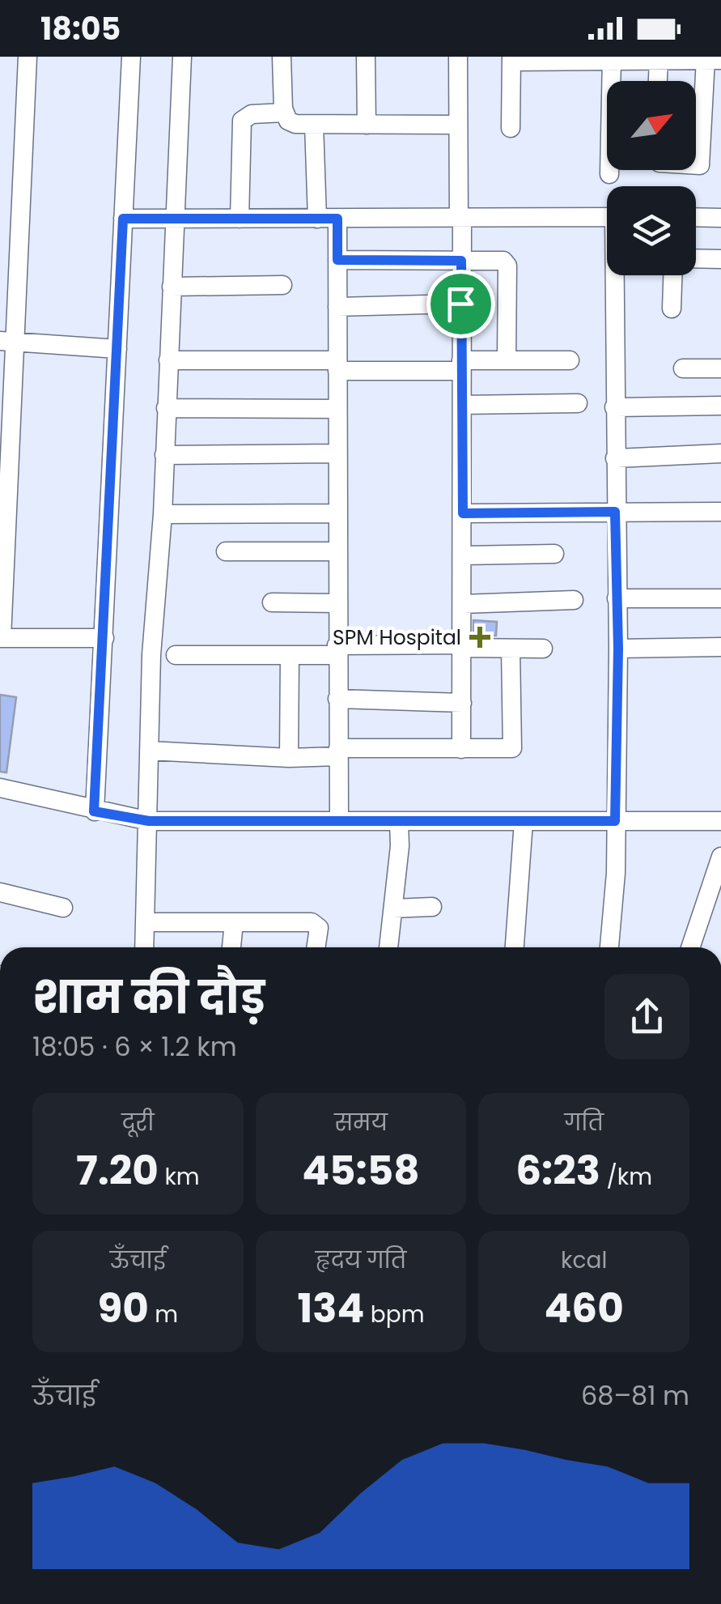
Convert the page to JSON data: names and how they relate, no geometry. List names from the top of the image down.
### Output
{
  "places": {
    "health": ["SPM Hospital"]
  },
  "north": "top right",
  "page": {
    "status": "18:05",
    "heading": ["शाम की दौड़", "18:05 · 6 × 1.2 km"],
    "stats": [
      ["दूरी", "7.20 km"],
      ["समय", "45:58"],
      ["गति", "6:23 /km"],
      ["ऊँचाई", "90 m"],
      ["हृदय गति", "134 bpm"],
      ["kcal", "460"]
    ],
    "chart": ["ऊँचाई", "68–81 m"]
  }
}
